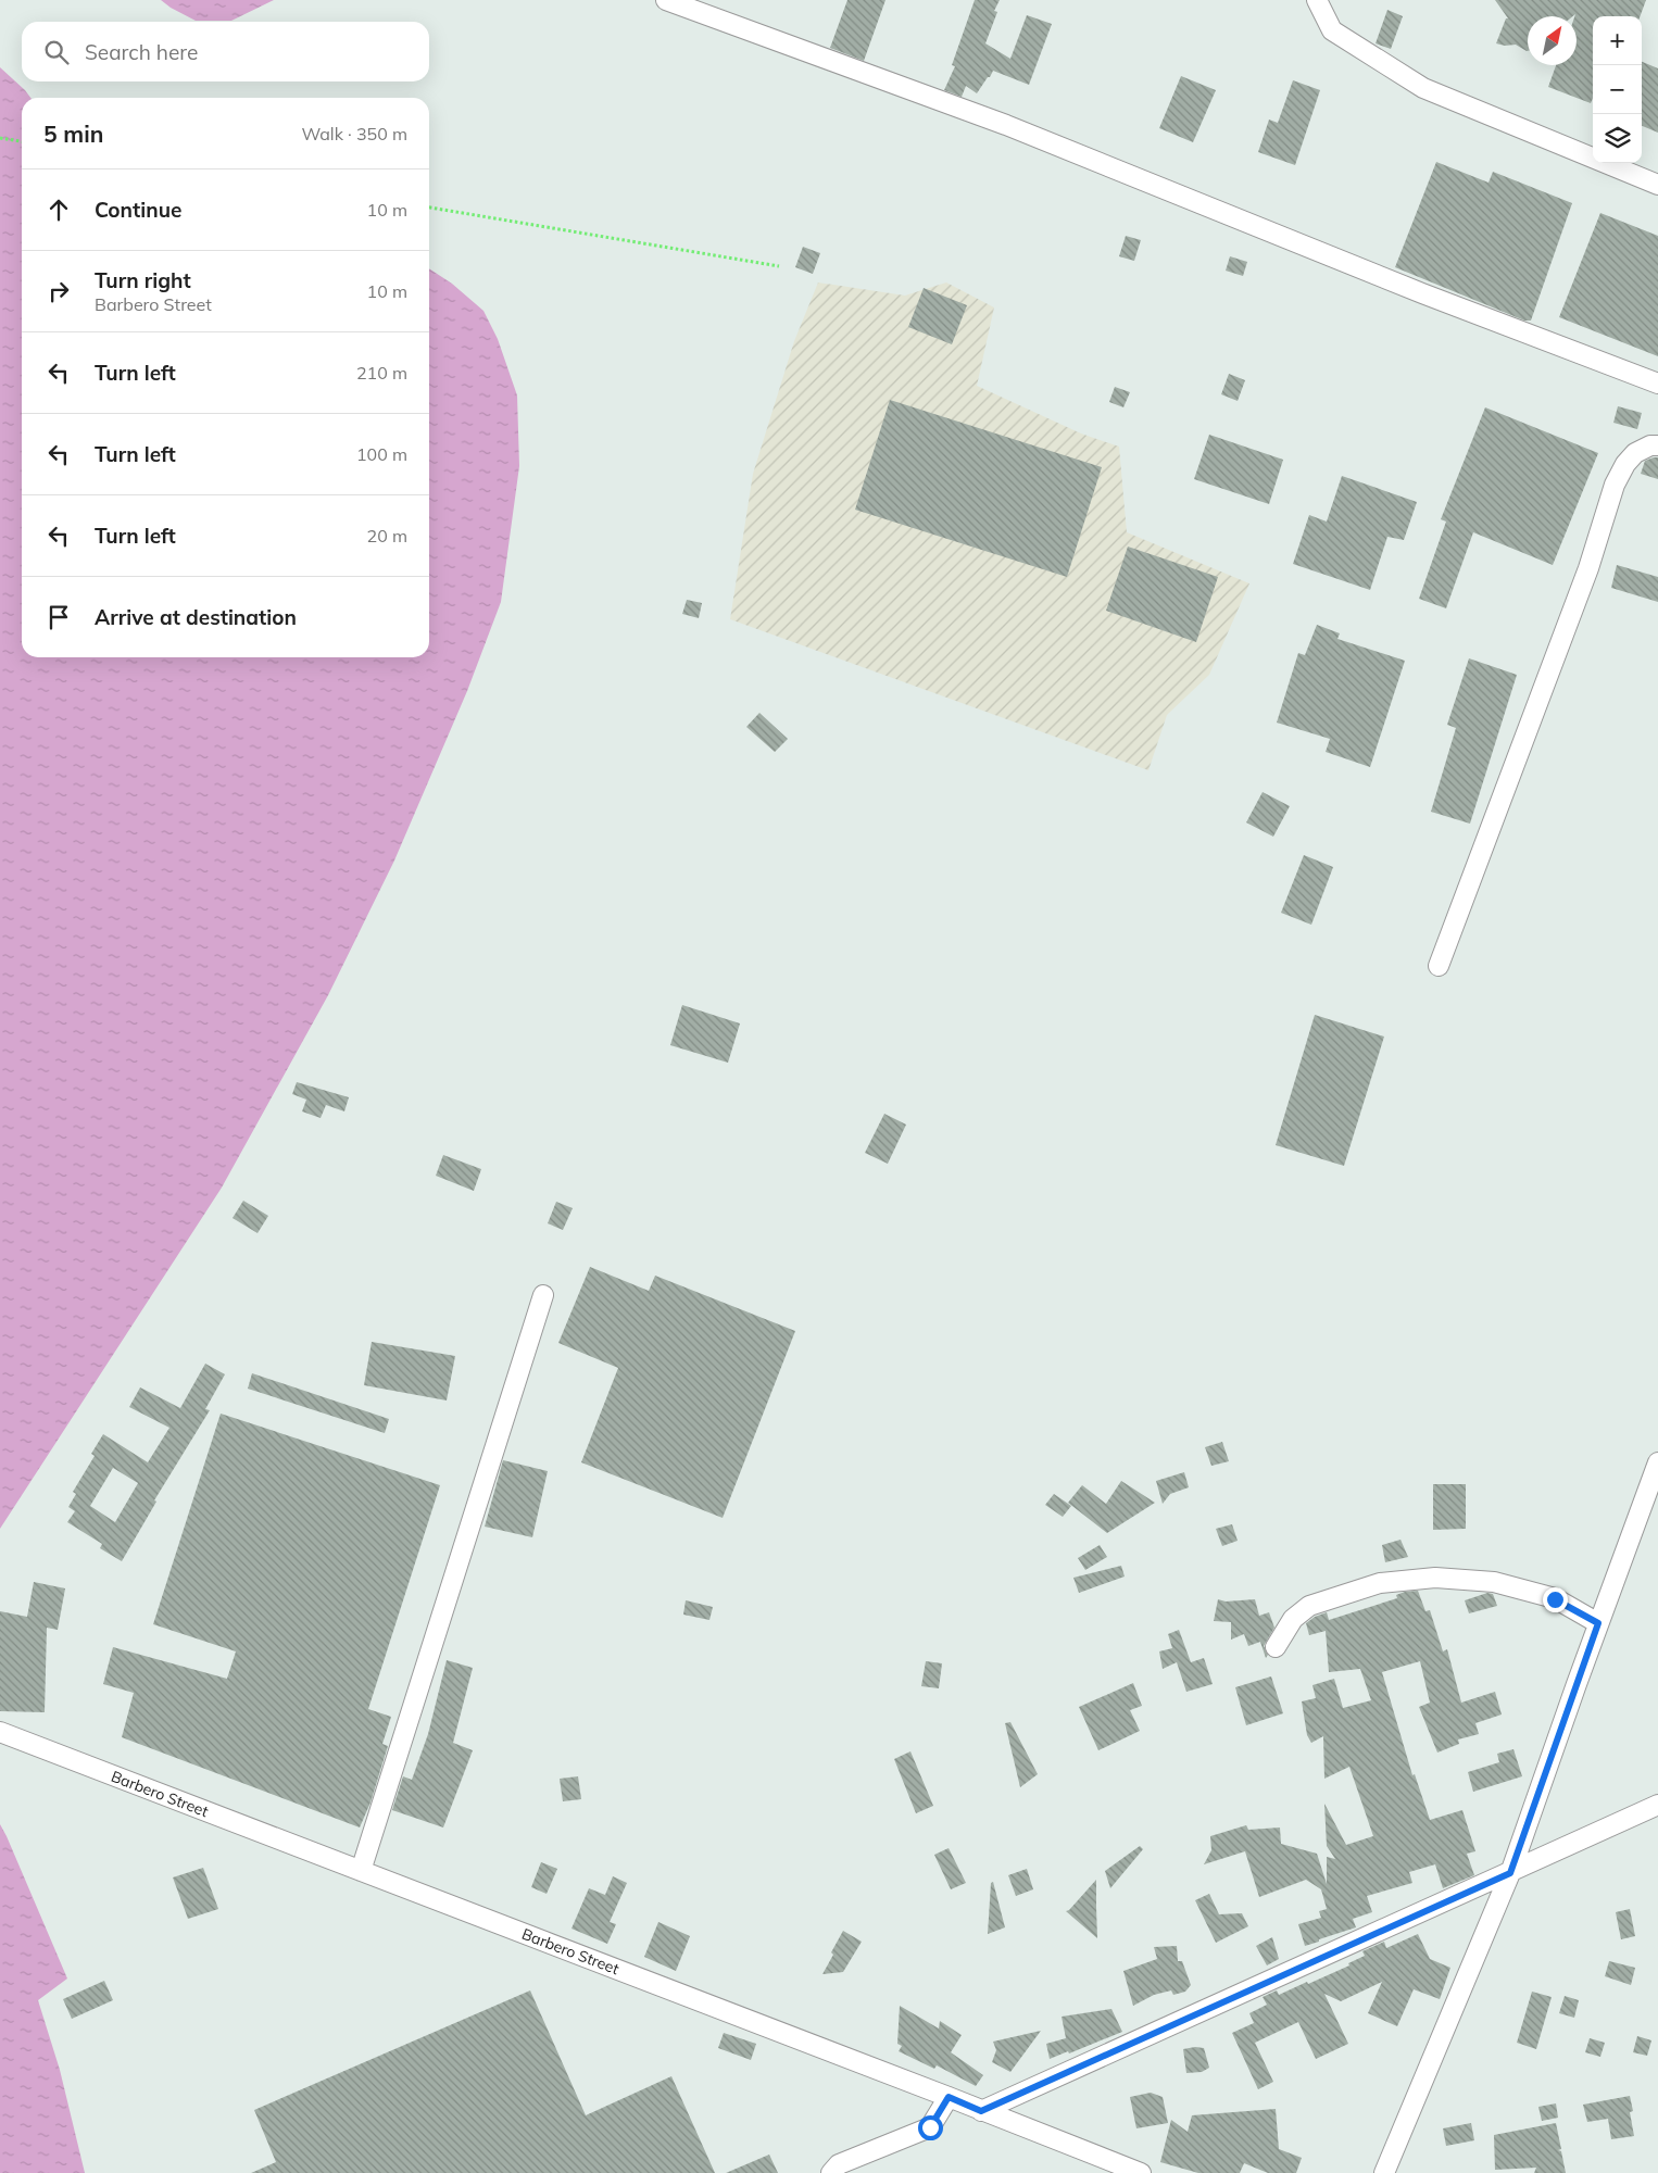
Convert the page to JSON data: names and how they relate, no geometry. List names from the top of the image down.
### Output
{
  "streets": {
    "street": ["Barbero Street"]
  },
  "north": "top right",
  "page": {
    "map_buttons": ["+", "−"],
    "search": "Search here",
    "heading": ["5 min", "Walk · 350 m"],
    "list": [
      ["Continue", "10 m"],
      ["Turn right", "Barbero Street", "10 m"],
      ["Turn left", "210 m"],
      ["Turn left", "100 m"],
      ["Turn left", "20 m"],
      "Arrive at destination"
    ]
  }
}
